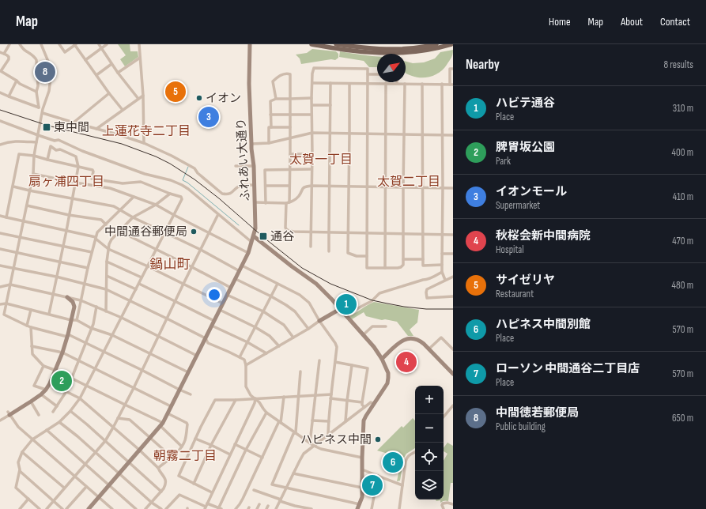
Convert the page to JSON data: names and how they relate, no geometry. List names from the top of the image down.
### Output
{
  "streets": {
    "street": ["ふれあい大通り"]
  },
  "districts": [
    "上蓮花寺二丁目",
    "太賀一丁目",
    "扇ヶ浦四丁目",
    "太賀二丁目",
    "鍋山町",
    "朝霧二丁目"
  ],
  "places": {
    "other": ["イオン", "中間通谷郵便局", "ハピネス中間"],
    "transit": ["東中間", "通谷"]
  },
  "north": "top right",
  "page": {
    "header": "Map",
    "nav": [
      "Home",
      "Map",
      "About",
      "Contact"
    ],
    "heading": ["Nearby", "8 results"],
    "pins": [
      "8",
      "5",
      "3",
      "1",
      "4",
      "2",
      "6",
      "7"
    ],
    "list": [
      {
        "mark": "1",
        "name": "ハビテ通谷",
        "note": "Place",
        "value": "310 m"
      },
      {
        "mark": "2",
        "name": "脾胃坂公園",
        "note": "Park",
        "value": "400 m"
      },
      {
        "mark": "3",
        "name": "イオンモール",
        "note": "Supermarket",
        "value": "410 m"
      },
      {
        "mark": "4",
        "name": "秋桜会新中間病院",
        "note": "Hospital",
        "value": "470 m"
      },
      {
        "mark": "5",
        "name": "サイゼリヤ",
        "note": "Restaurant",
        "value": "480 m"
      },
      {
        "mark": "6",
        "name": "ハピネス中間別館",
        "note": "Place",
        "value": "570 m"
      },
      {
        "mark": "7",
        "name": "ローソン 中間通谷二丁目店",
        "note": "Place",
        "value": "570 m"
      },
      {
        "mark": "8",
        "name": "中間徳若郵便局",
        "note": "Public building",
        "value": "650 m"
      }
    ],
    "map_buttons": ["+", "−"]
  }
}
